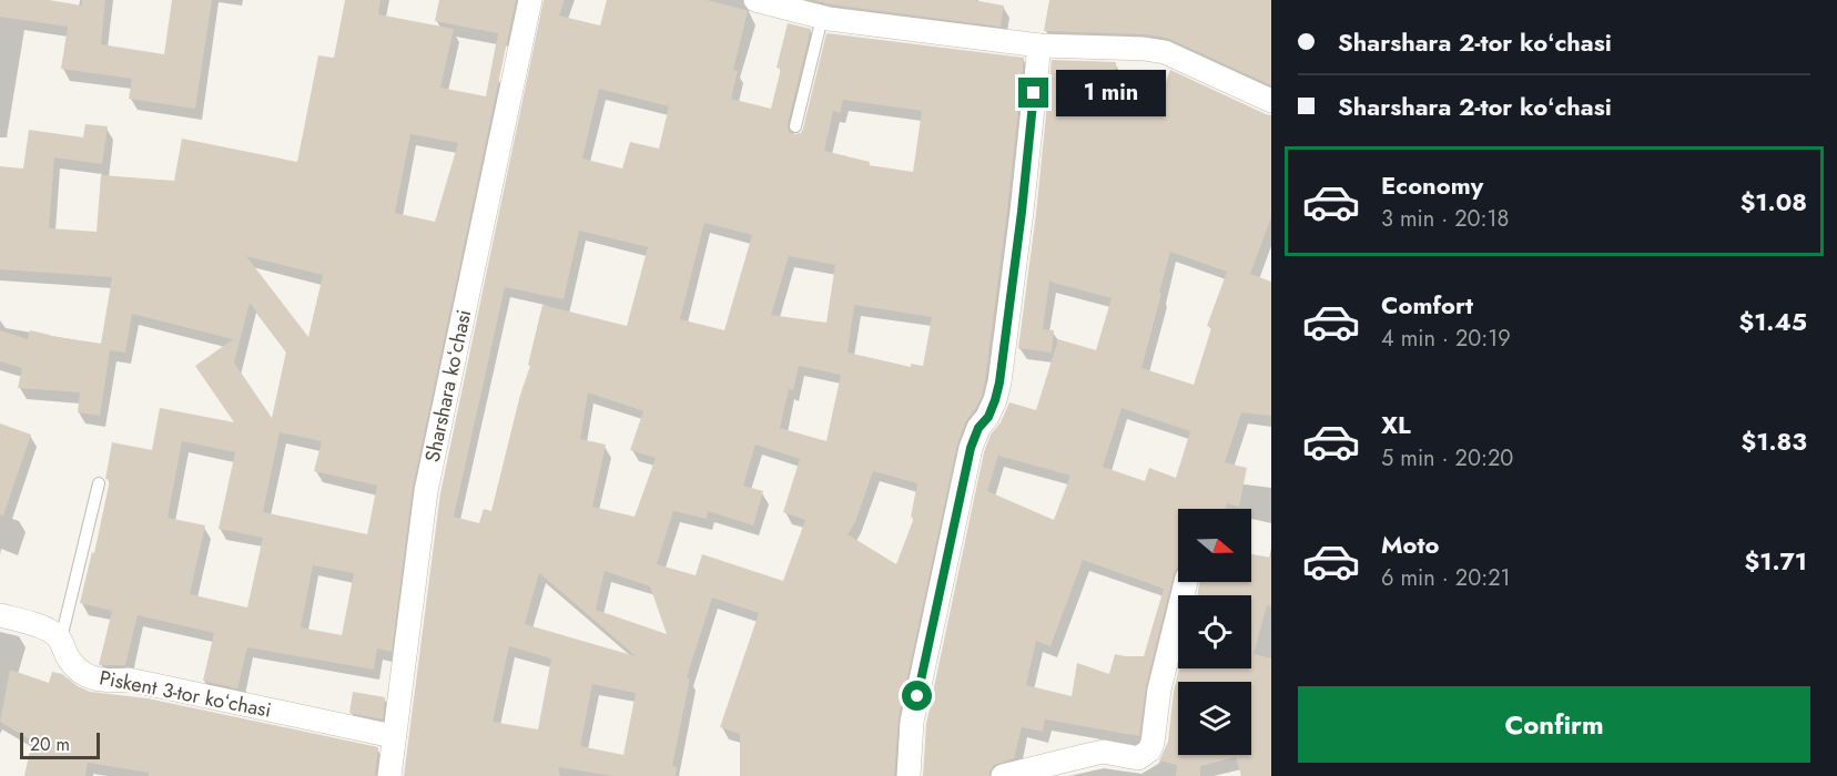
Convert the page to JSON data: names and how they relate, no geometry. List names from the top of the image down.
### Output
{
  "streets": {
    "street": ["Sharshara koʻchasi", "Piskent 3-tor koʻchasi"]
  },
  "crossings": [
    ["Sharshara koʻchasi", "Piskent 3-tor koʻchasi"]
  ],
  "scale_bar": "20 m",
  "north": "right",
  "page": {
    "banner": ["Sharshara 2-tor koʻchasi", "Sharshara 2-tor koʻchasi"],
    "bubble": "1 min",
    "list": [
      {
        "name": "Economy",
        "note": "3 min · 20:18",
        "value": "$1.08"
      },
      {
        "name": "Comfort",
        "note": "4 min · 20:19",
        "value": "$1.45"
      },
      {
        "name": "XL",
        "note": "5 min · 20:20",
        "value": "$1.83"
      },
      {
        "name": "Moto",
        "note": "6 min · 20:21",
        "value": "$1.71"
      }
    ],
    "buttons": "Confirm",
    "scale": "20 m"
  }
}
